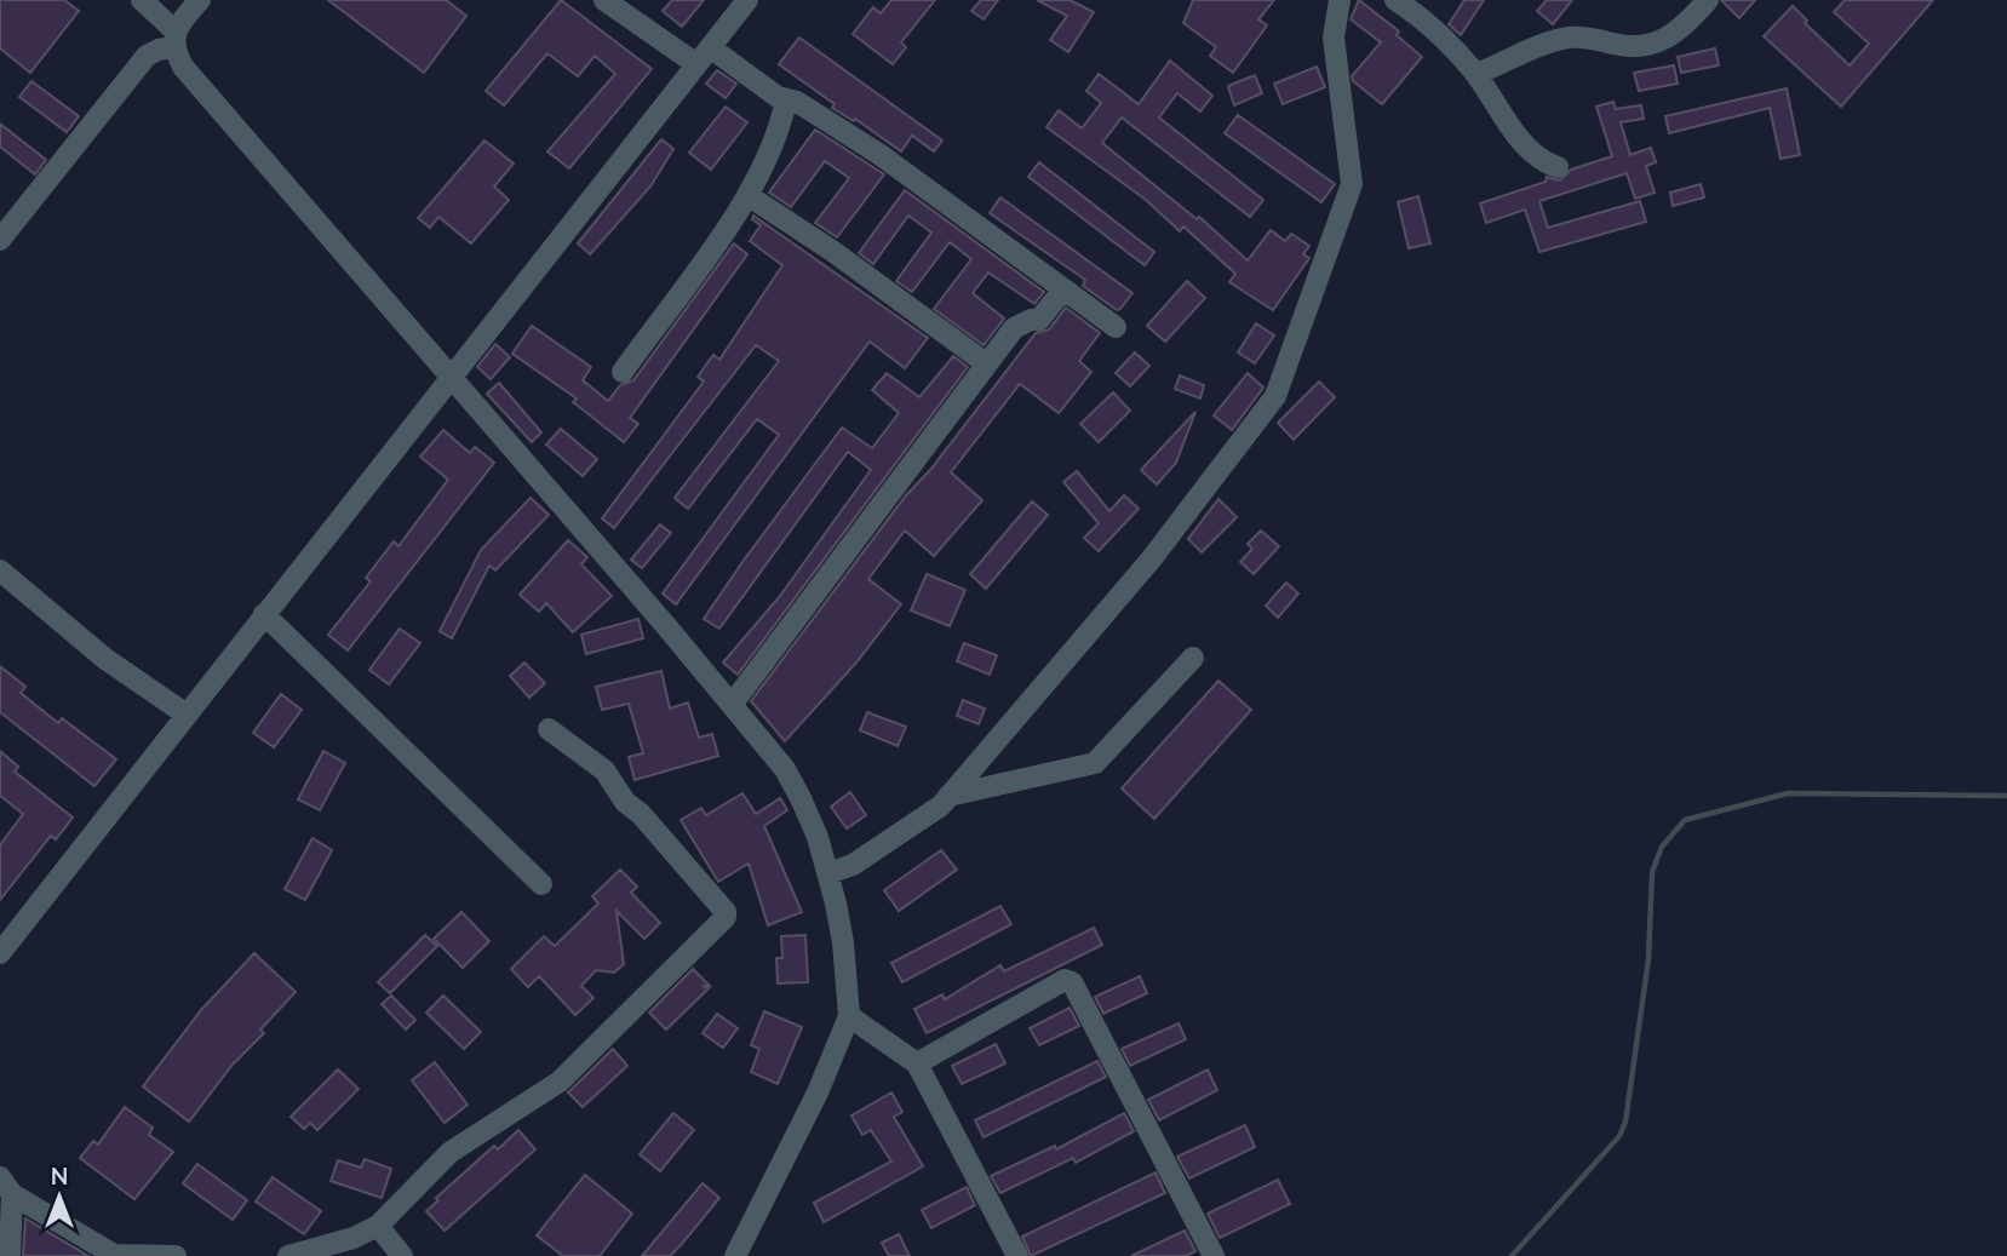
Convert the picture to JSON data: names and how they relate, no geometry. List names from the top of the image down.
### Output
{
  "north": "top"
}
